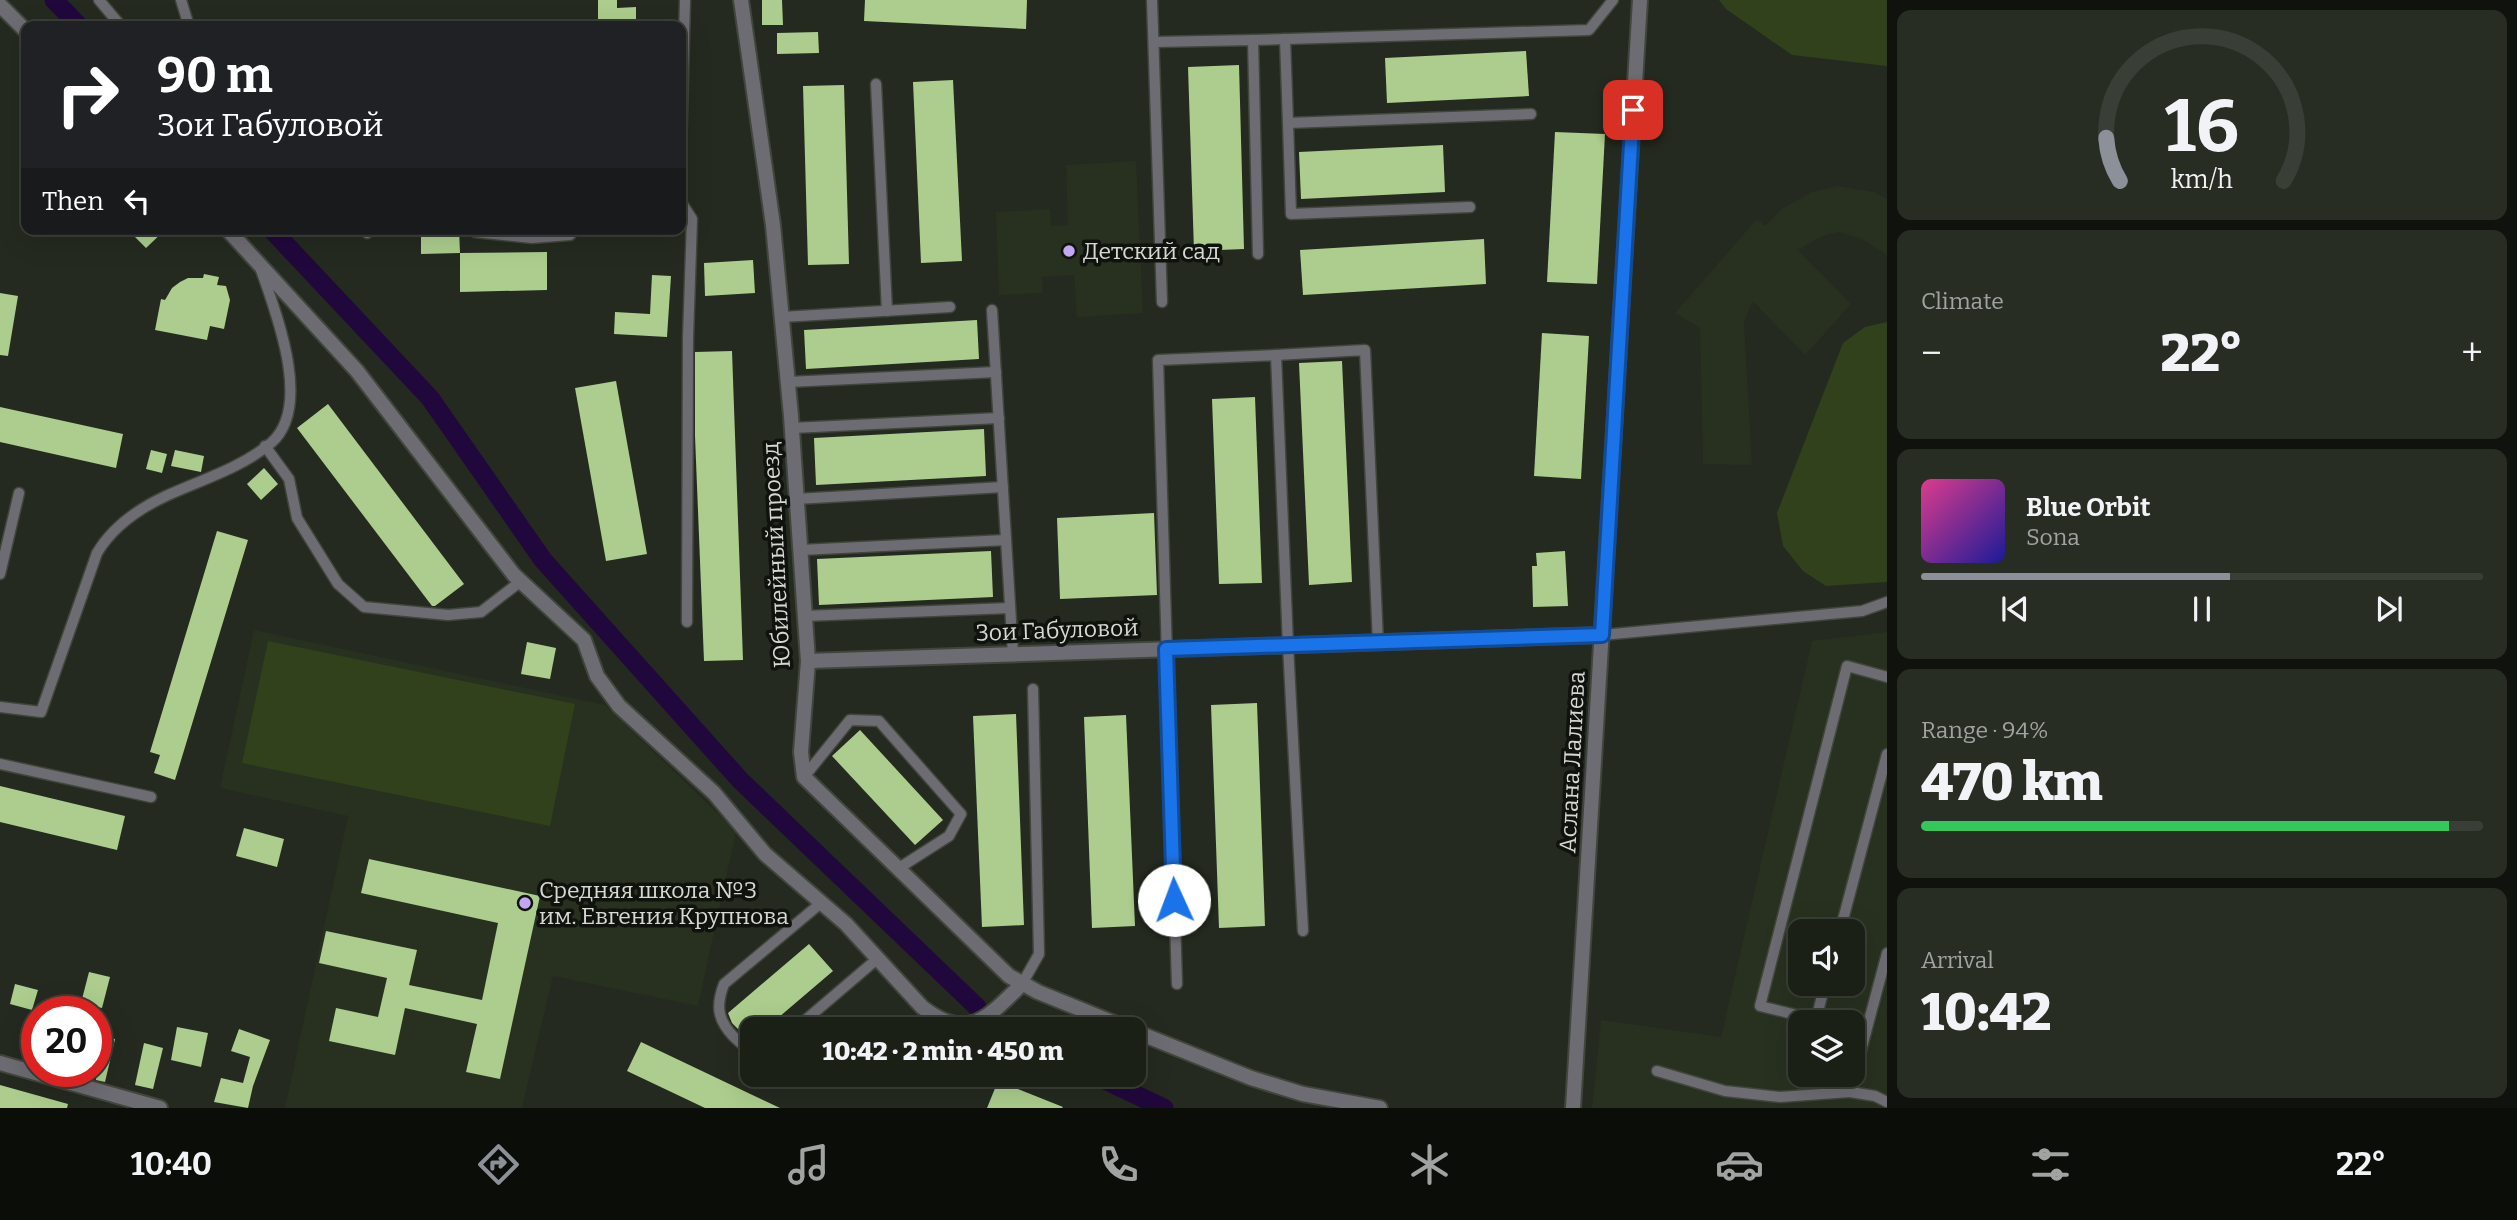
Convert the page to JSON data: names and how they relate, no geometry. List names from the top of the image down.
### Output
{
  "streets": {
    "street": ["Юбилейный проезд", "Зои Габуловой", "Аслана Лалиева"]
  },
  "crossings": [
    ["Юбилейный проезд", "Зои Габуловой"],
    ["Зои Габуловой", "Аслана Лалиева"]
  ],
  "places": ["Детский сад", "Средняя школа №3 им. Евгения Крупнова"],
  "page": {
    "turn": ["90 m", "Зои Габуловой"],
    "then": "Then",
    "tile": [
      "Climate",
      ["Range · 94%", "470 km"],
      ["Arrival", "10:42"]
    ],
    "heat": ["−", "22°", "+"],
    "song": ["Blue Orbit", "Sona"],
    "limit": "20",
    "trip": "10:42 · 2 min · 450 m",
    "tabs": ["10:40", "22°"],
    "gauge": ["16", "km/h"]
  }
}
